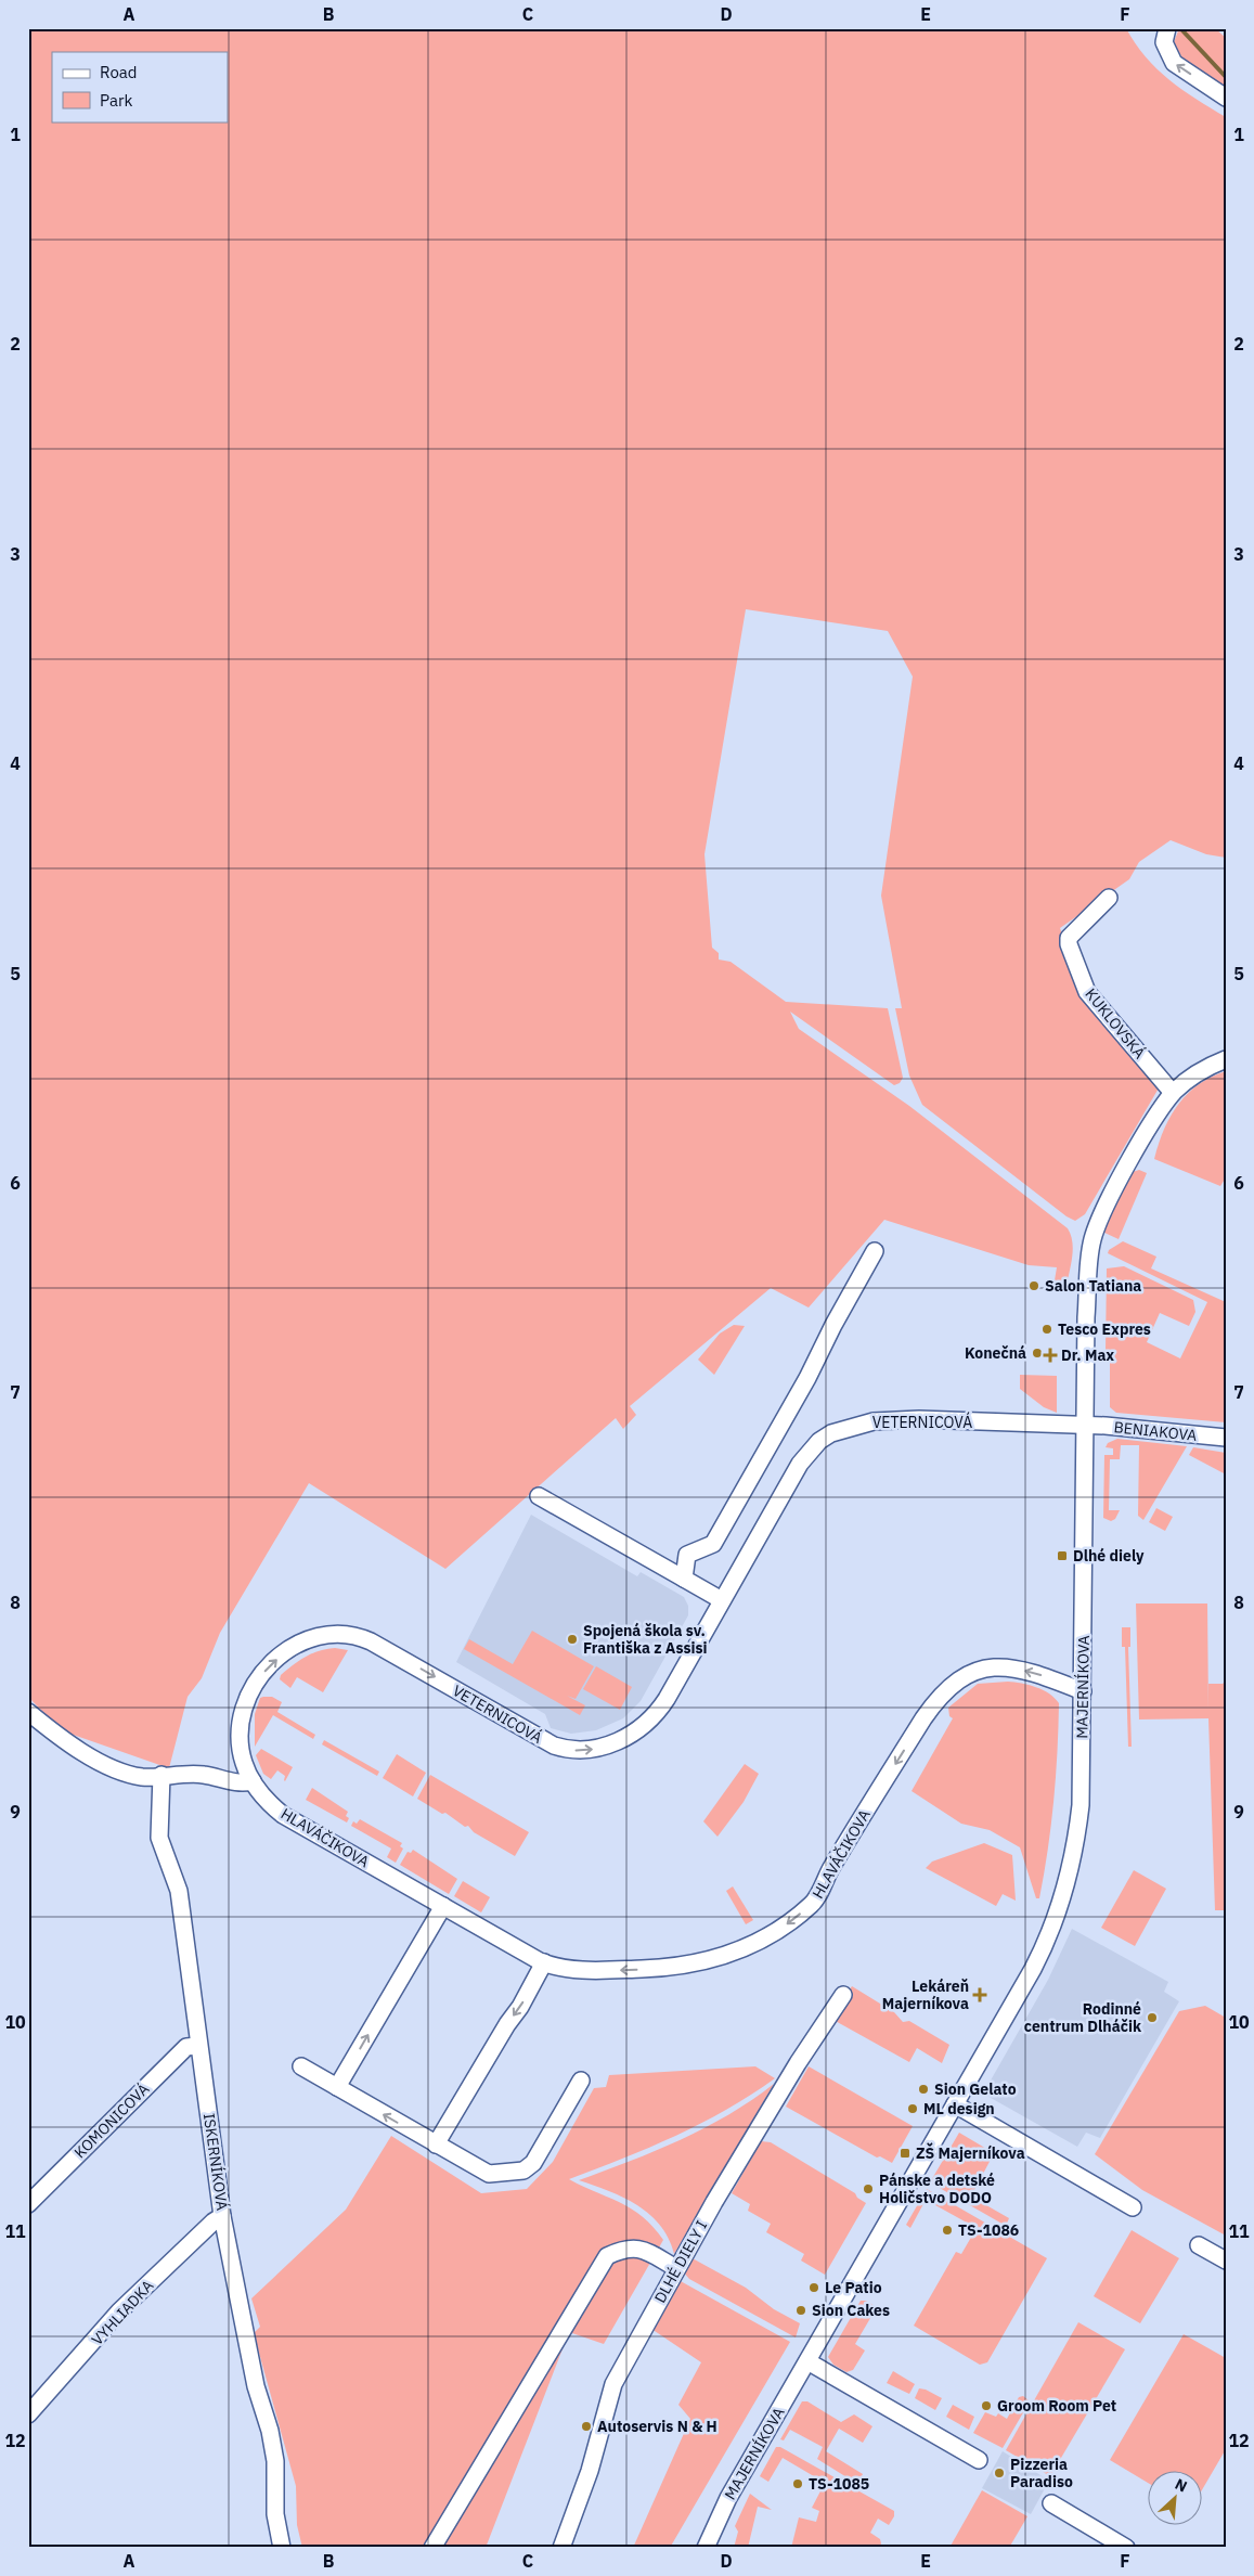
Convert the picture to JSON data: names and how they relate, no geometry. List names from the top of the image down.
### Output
{
  "streets": {
    "street": [
      "KUKLOVSKÁ",
      "VETERNICOVÁ",
      "BENIAKOVA",
      "MAJERNÍKOVA",
      "HLAVÁČIKOVA",
      "KOMONICOVÁ",
      "ISKERNÍKOVÁ",
      "DLHÉ DIELY I",
      "VYHLIADKA"
    ]
  },
  "crossings": [
    ["KUKLOVSKÁ", "MAJERNÍKOVA"],
    ["VETERNICOVÁ", "BENIAKOVA"],
    ["VETERNICOVÁ", "MAJERNÍKOVA"],
    ["VETERNICOVÁ", "HLAVÁČIKOVA"],
    ["BENIAKOVA", "MAJERNÍKOVA"],
    ["MAJERNÍKOVA", "HLAVÁČIKOVA"],
    ["KOMONICOVÁ", "ISKERNÍKOVÁ"],
    ["ISKERNÍKOVÁ", "VYHLIADKA"]
  ],
  "one_way": ["HLAVÁČIKOVA"],
  "places": {
    "other": [
      "Salon Tatiana",
      "Tesco Expres",
      "Konečná",
      "Spojená škola sv. Františka z Assisi",
      "Rodinné centrum Dlháčik",
      "Sion Gelato",
      "ML design",
      "Pánske a detské Holičstvo DODO",
      "TS-1086",
      "Le Patio",
      "Sion Cakes",
      "Groom Room Pet",
      "Autoservis N & H",
      "Pizzeria Paradiso",
      "TS-1085"
    ],
    "health": ["Dr. Max", "Lekáreň Majerníkova"],
    "transit": ["Dlhé diely", "ZŠ Majerníkova"]
  },
  "legend": ["Road", "Park"],
  "north": "top right",
  "grid": {
    "columns": [
      "A",
      "B",
      "C",
      "D",
      "E",
      "F"
    ],
    "rows": [
      "1",
      "2",
      "3",
      "4",
      "5",
      "6",
      "7",
      "8",
      "9",
      "10",
      "11",
      "12"
    ]
  }
}
